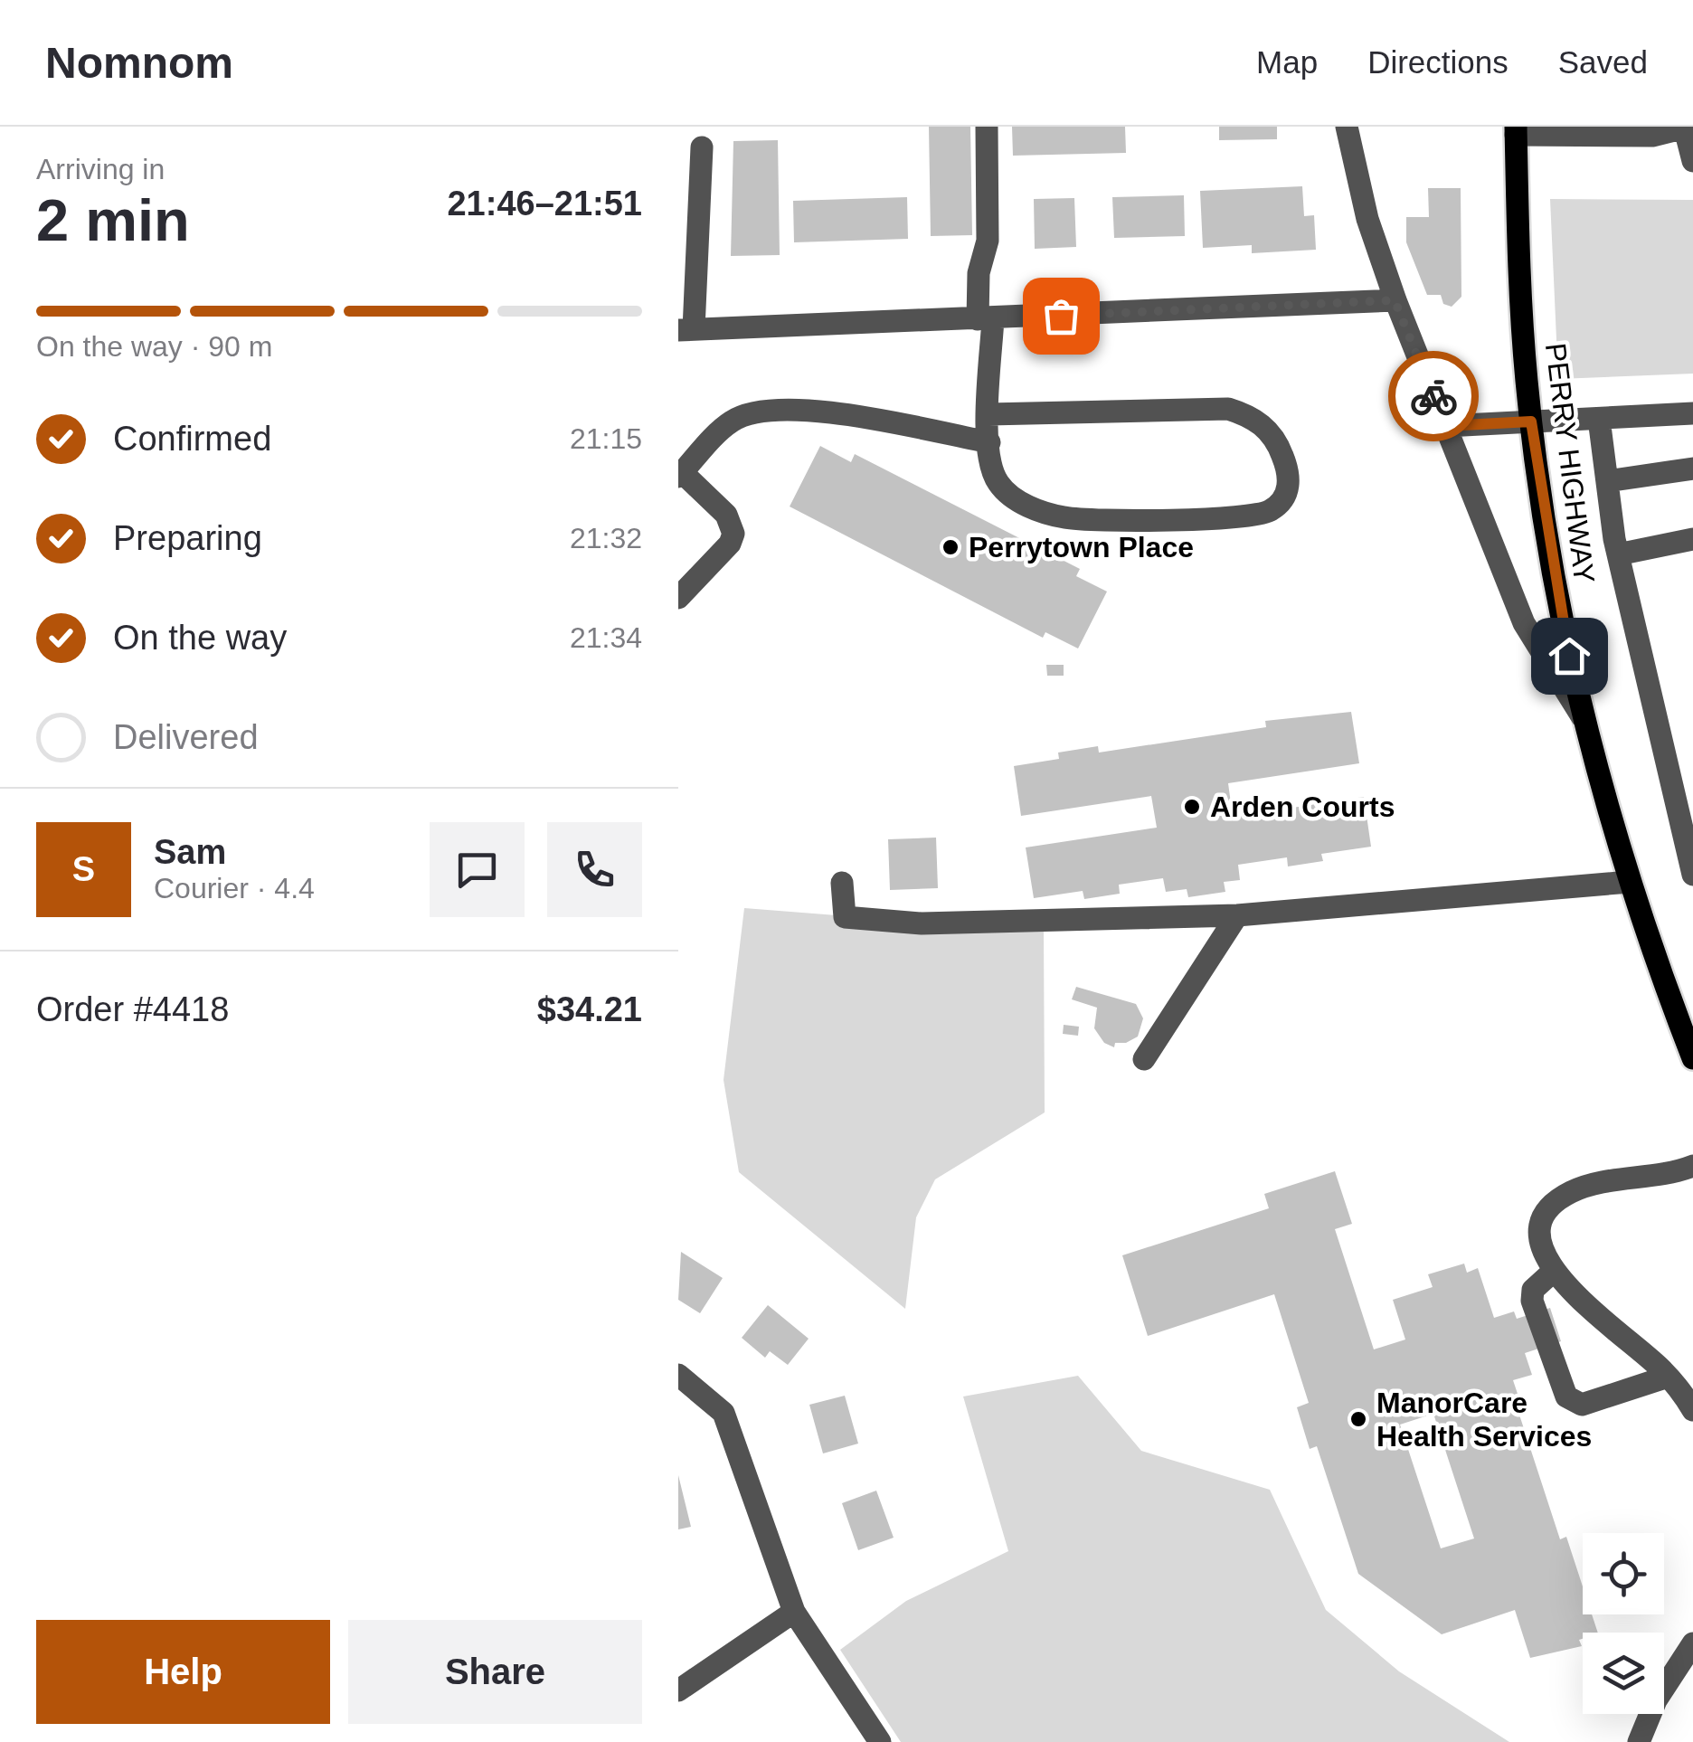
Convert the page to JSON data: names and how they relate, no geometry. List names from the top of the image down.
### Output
{
  "streets": {
    "main road": ["PERRY HIGHWAY"]
  },
  "places": ["Perrytown Place", "Arden Courts", "ManorCare Health Services"],
  "page": {
    "header": "Nomnom",
    "nav": ["Map", "Directions", "Saved"],
    "heading": ["2 min", "Arriving in", "21:46–21:51"],
    "panel": [
      "Sam",
      "Courier · 4.4",
      "Order #4418",
      "$34.21"
    ],
    "bar": "On the way · 90 m",
    "list": [
      ["Confirmed", "21:15"],
      ["Preparing", "21:32"],
      ["On the way", "21:34"],
      "Delivered"
    ],
    "round": "S",
    "buttons": ["Help", "Share"]
  }
}
